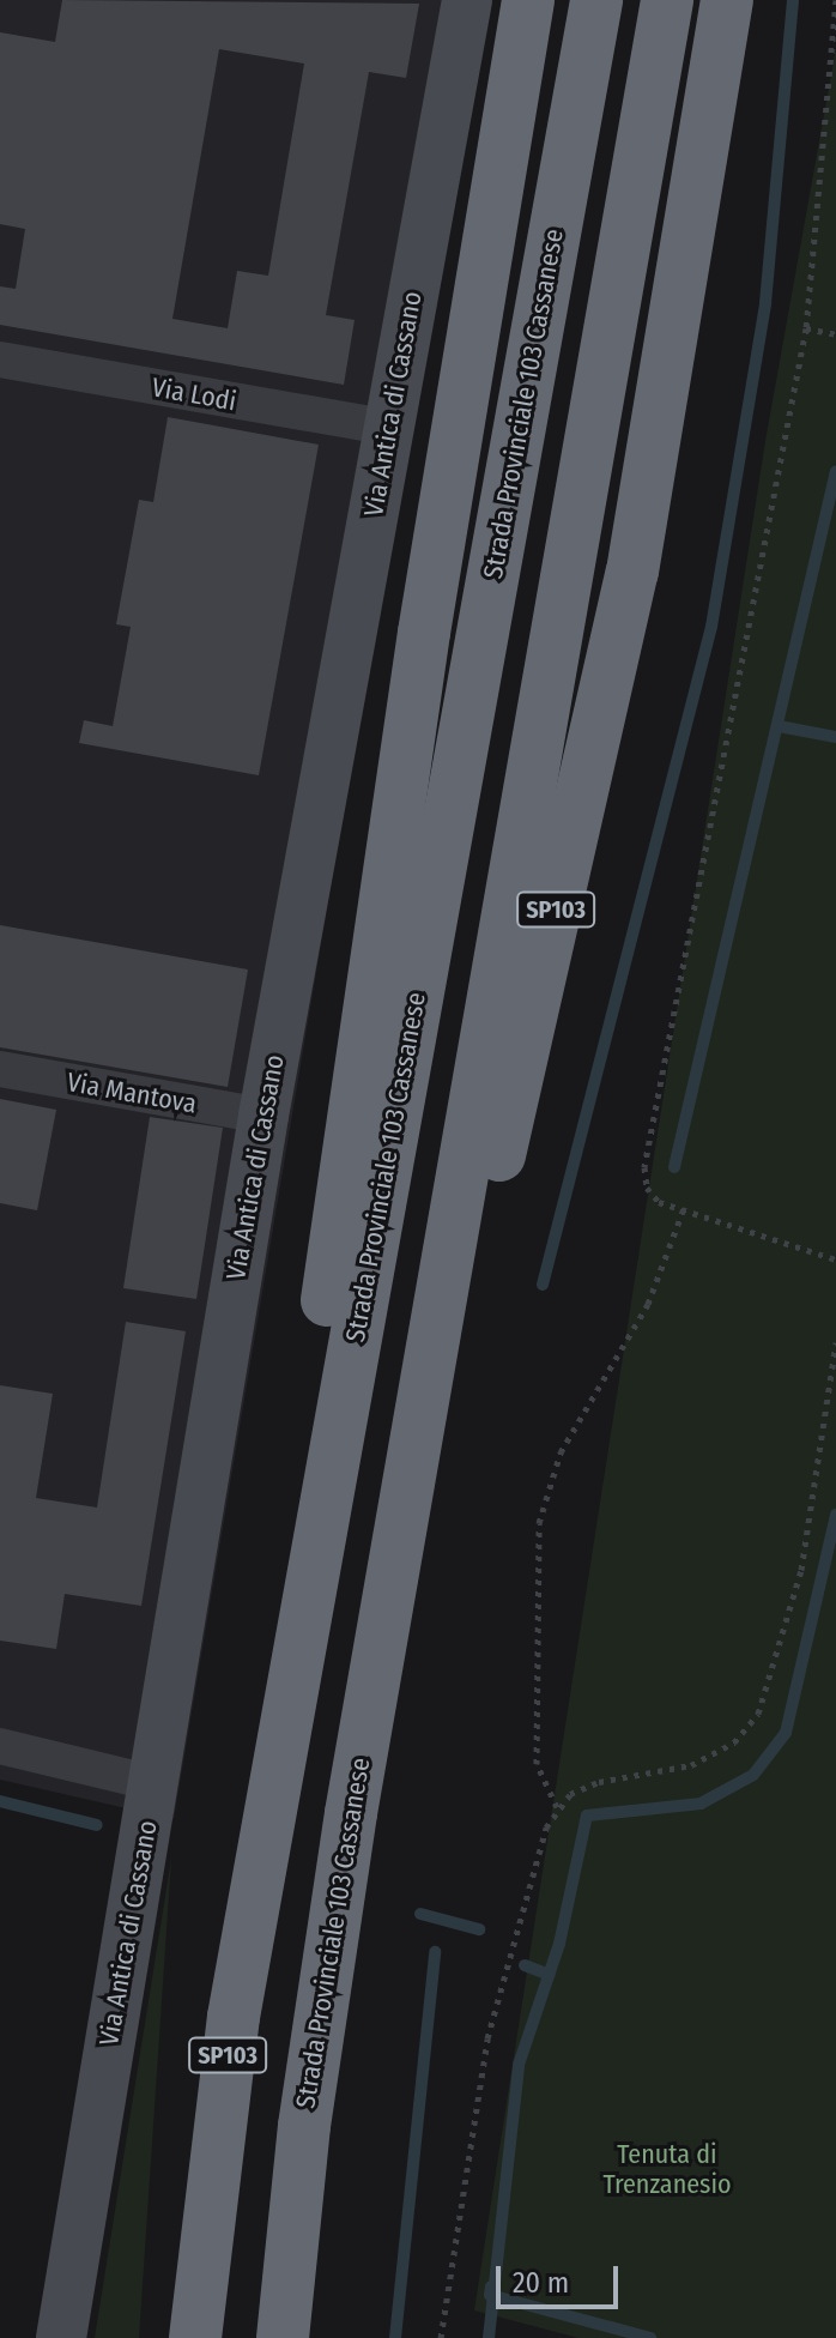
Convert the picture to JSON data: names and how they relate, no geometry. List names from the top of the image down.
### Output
{
  "streets": {
    "highway": ["Strada Provinciale 103 Cassanese", "SP103"],
    "main road": ["Via Antica di Cassano"],
    "street": ["Via Lodi", "Via Mantova"]
  },
  "crossings": [
    ["Via Lodi", "Via Antica di Cassano"],
    ["Via Antica di Cassano", "Via Mantova"],
    ["Strada Provinciale 103 Cassanese", "SP103"]
  ],
  "parks": ["Tenuta di Trenzanesio"],
  "scale_bar": "20 m"
}
